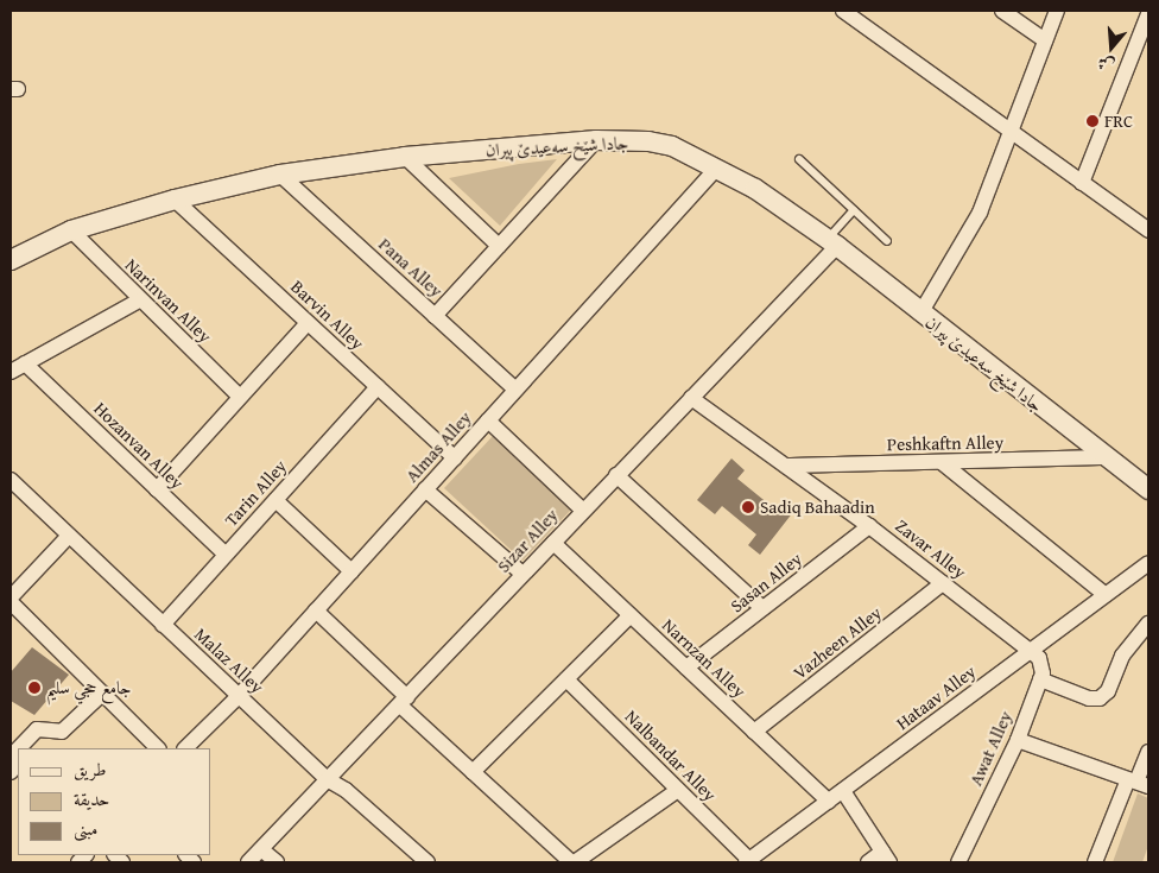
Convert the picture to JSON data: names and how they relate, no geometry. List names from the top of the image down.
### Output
{
  "streets": {
    "street": [
      "جادا شێخ سەعیدێ پیران",
      "Pana Alley",
      "Narinvan Alley",
      "Barvin Alley",
      "Peshkaftn Alley",
      "Hozanvan Alley",
      "Almas Alley",
      "Tarin Alley",
      "Sizar Alley",
      "Zavar Alley",
      "Sasan Alley",
      "Vazheen Alley",
      "Narnzan Alley",
      "Malaz Alley",
      "Hataav Alley",
      "Awat Alley",
      "Nalbandar Alley"
    ]
  },
  "crossings": [
    ["جادا شێخ سەعیدێ پیران", "Pana Alley"],
    ["جادا شێخ سەعیدێ پیران", "Narinvan Alley"],
    ["جادا شێخ سەعیدێ پیران", "Barvin Alley"],
    ["جادا شێخ سەعیدێ پیران", "Peshkaftn Alley"],
    ["جادا شێخ سەعیدێ پیران", "Almas Alley"],
    ["جادا شێخ سەعیدێ پیران", "Sizar Alley"],
    ["Pana Alley", "Almas Alley"],
    ["Barvin Alley", "Almas Alley"],
    ["Barvin Alley", "Tarin Alley"],
    ["Peshkaftn Alley", "Zavar Alley"],
    ["Hozanvan Alley", "Tarin Alley"],
    ["Almas Alley", "Malaz Alley"],
    ["Tarin Alley", "Malaz Alley"],
    ["Sizar Alley", "Zavar Alley"],
    ["Sizar Alley", "Narnzan Alley"],
    ["Sizar Alley", "Malaz Alley"],
    ["Zavar Alley", "Sasan Alley"],
    ["Zavar Alley", "Vazheen Alley"],
    ["Zavar Alley", "Hataav Alley"],
    ["Sasan Alley", "Narnzan Alley"],
    ["Vazheen Alley", "Narnzan Alley"],
    ["Narnzan Alley", "Hataav Alley"],
    ["Hataav Alley", "Nalbandar Alley"]
  ],
  "places": ["FRC", "Sadiq Bahaadin", "جامع حجي سليم"],
  "legend": ["طريق", "حديقة", "مبنى"],
  "north": "bottom"
}
